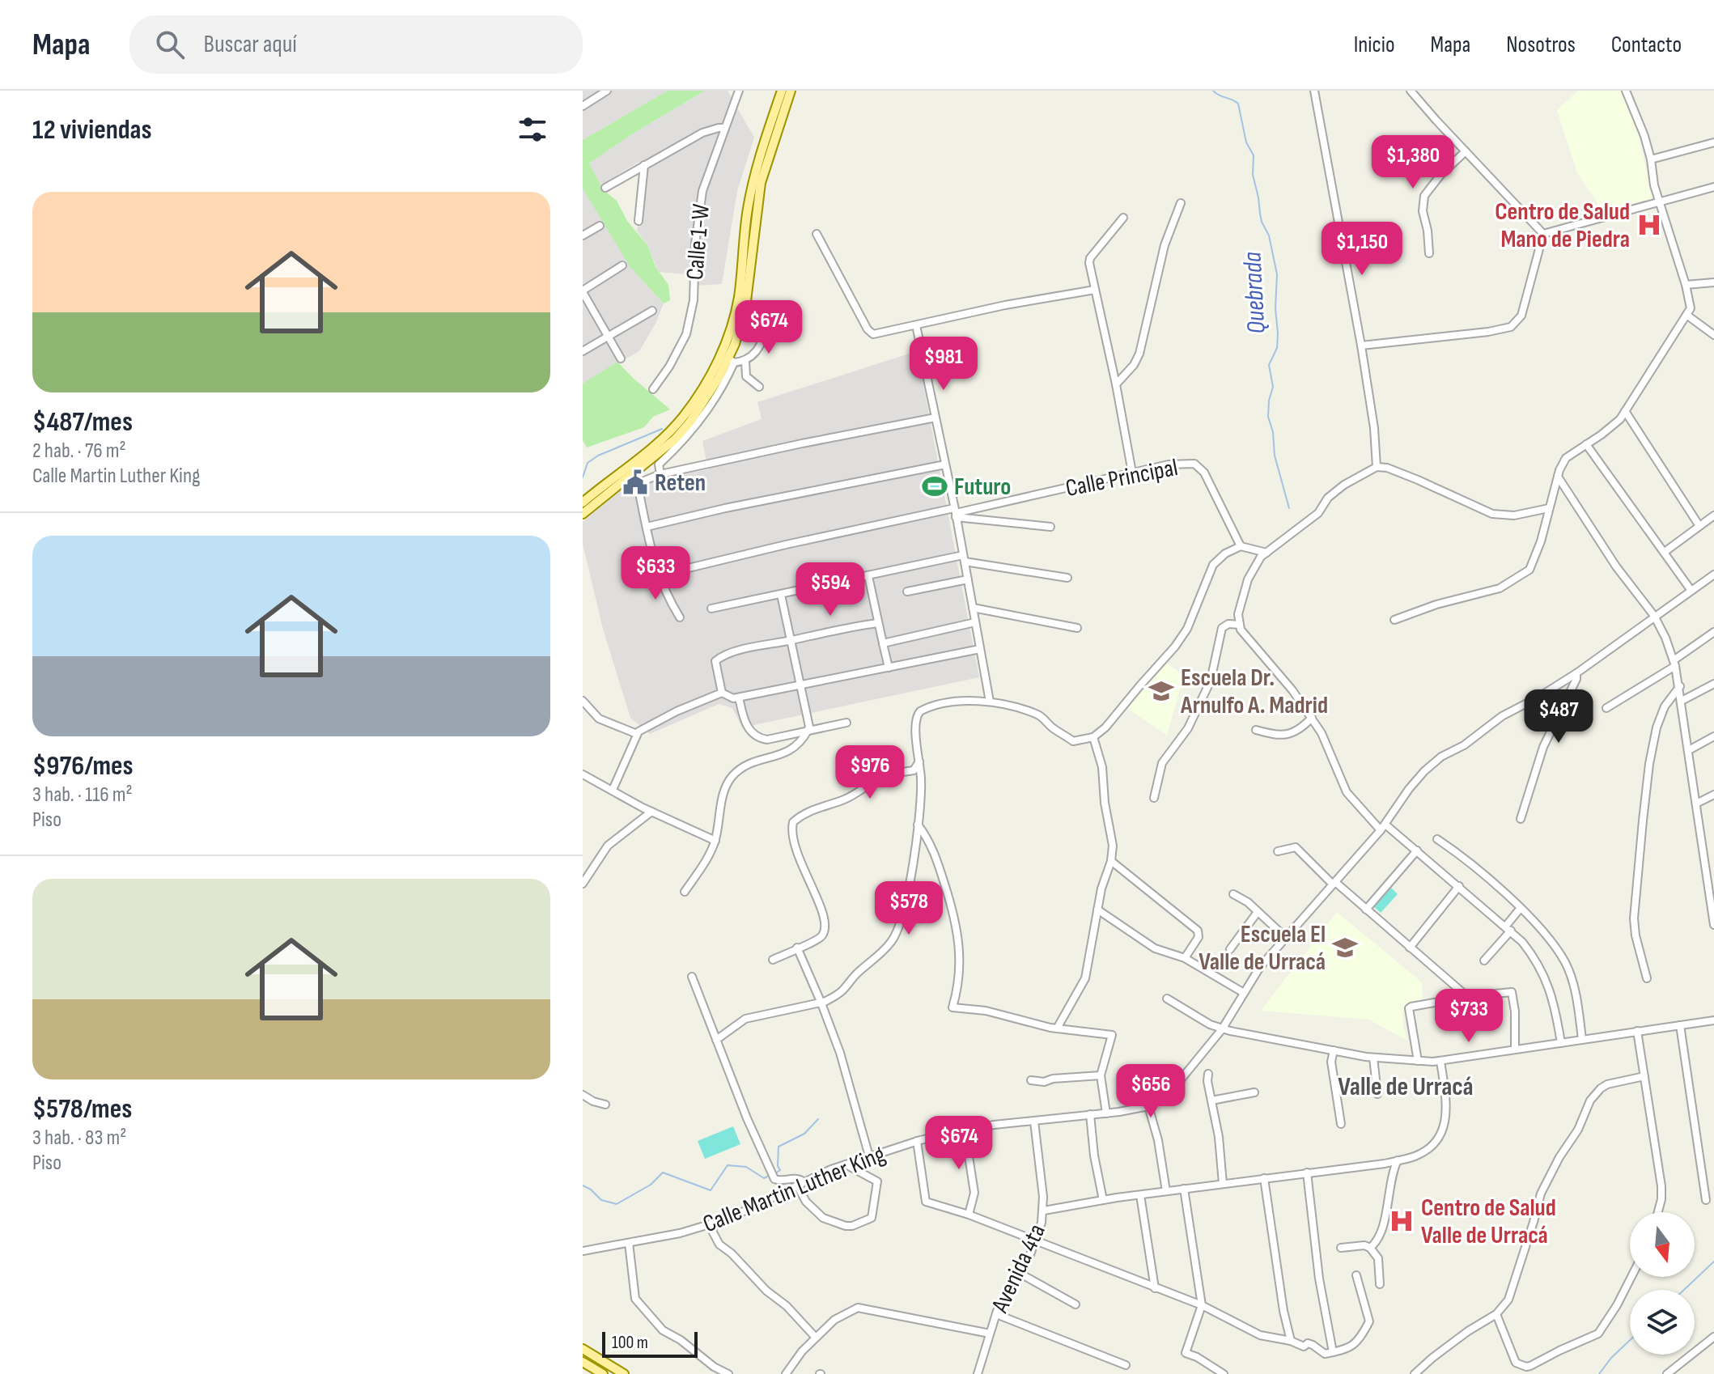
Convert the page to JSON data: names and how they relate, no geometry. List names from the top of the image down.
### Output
{
  "streets": {
    "street": [
      "Calle 1-W",
      "Calle Principal",
      "Calle Martin Luther King",
      "Avenida 4ta"
    ]
  },
  "crossings": [
    ["Calle Martin Luther King", "Avenida 4ta"]
  ],
  "districts": ["Valle de Urracá"],
  "water": ["Quebrada"],
  "places": {
    "hospital": ["Centro de Salud Mano de Piedra", "Centro de Salud Valle de Urracá"],
    "public building": ["Reten"],
    "sports": ["Futuro"],
    "school or university": ["Escuela Dr. Arnulfo A. Madrid", "Escuela El Valle de Urracá"]
  },
  "scale_bar": "100 m",
  "north": "bottom",
  "page": {
    "header": "Mapa",
    "search": "Buscar aquí",
    "nav": [
      "Inicio",
      "Mapa",
      "Nosotros",
      "Contacto"
    ],
    "heading": "12 viviendas",
    "price": [
      "$1,380",
      "$1,150",
      "$674",
      "$981",
      "$633",
      "$594",
      "$487",
      "$976",
      "$578",
      "$733",
      "$656",
      "$674"
    ],
    "list": [
      {
        "name": "$487/mes",
        "note": "2 hab. · 76 m² · Calle Martin Luther King"
      },
      {
        "name": "$976/mes",
        "note": "3 hab. · 116 m² · Piso"
      },
      {
        "name": "$578/mes",
        "note": "3 hab. · 83 m² · Piso"
      }
    ],
    "scale": "100 m"
  }
}
